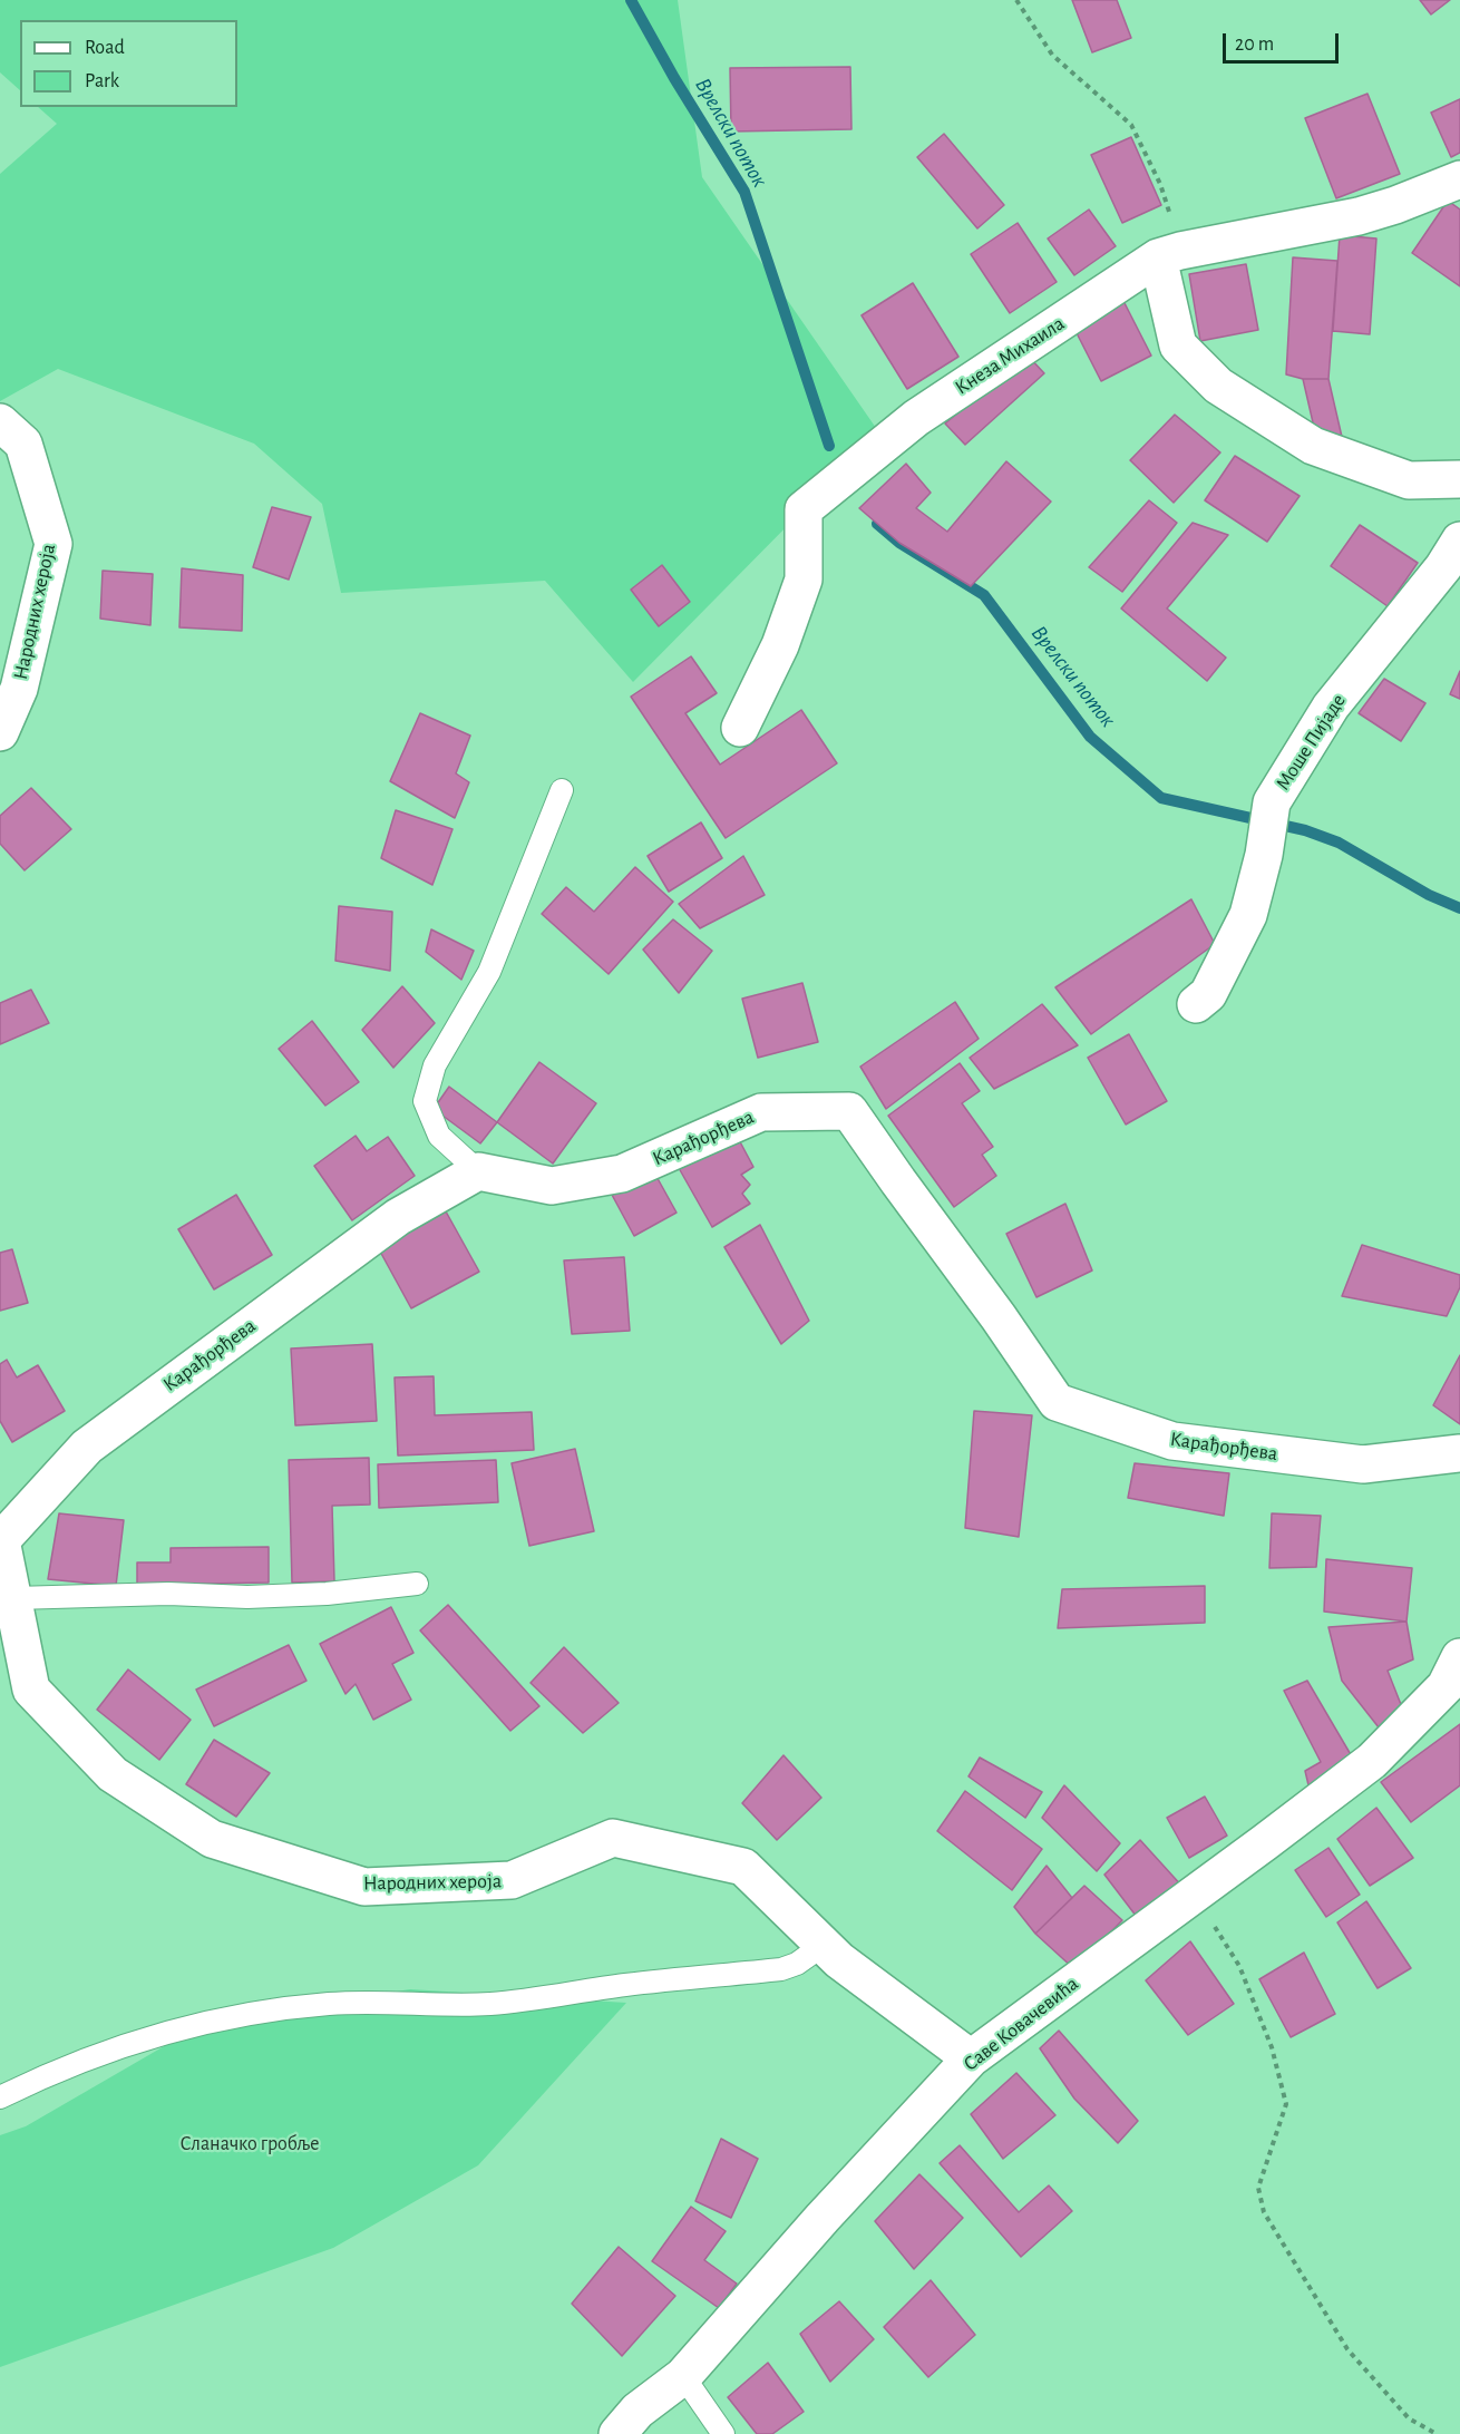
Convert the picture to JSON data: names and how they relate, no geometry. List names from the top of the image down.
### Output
{
  "streets": {
    "street": [
      "Кнеза Михаила",
      "Народних хероја",
      "Моше Пијаде",
      "Карађорђева",
      "Саве Ковачевића"
    ]
  },
  "crossings": [
    ["Народних хероја", "Карађорђева"],
    ["Народних хероја", "Саве Ковачевића"]
  ],
  "water": ["Врелски поток"],
  "parks": ["Сланачко гробље"],
  "legend": ["Road", "Park"],
  "scale_bar": "20 m"
}
